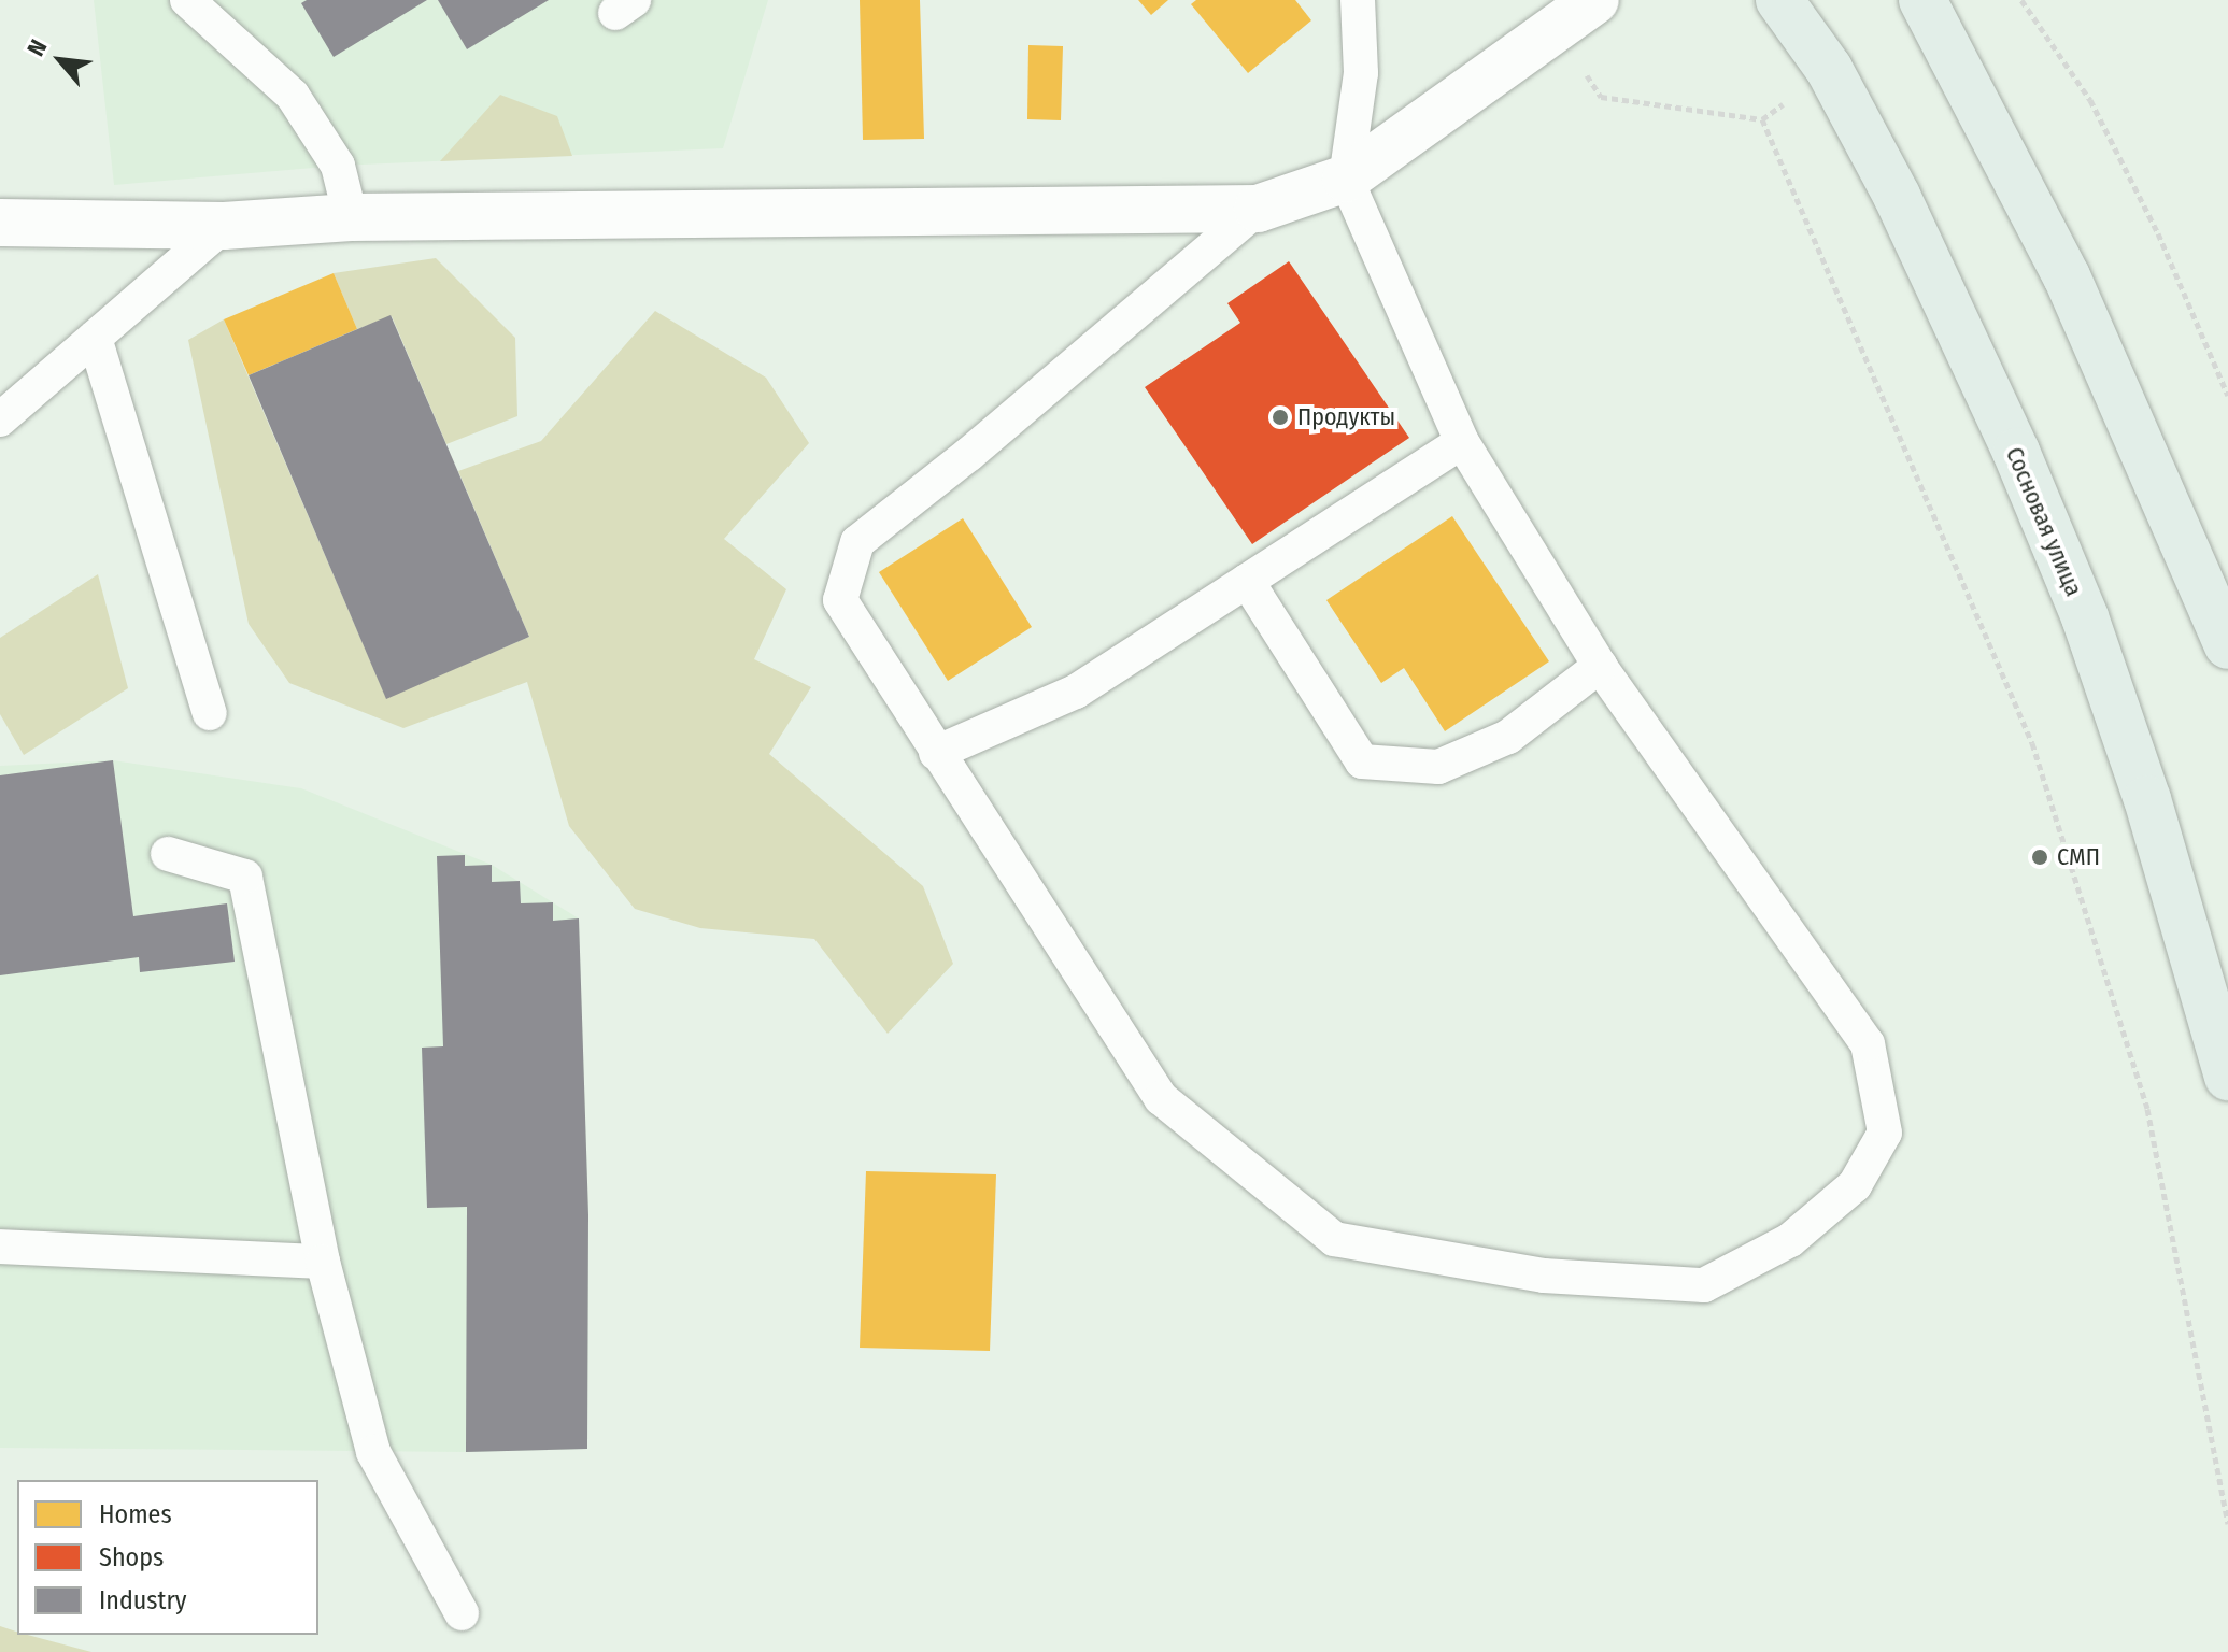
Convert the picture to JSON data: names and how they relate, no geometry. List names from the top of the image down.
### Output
{
  "streets": {
    "main road": ["Сосновая улица"]
  },
  "places": ["Продукты", "СМП"],
  "legend": ["Homes", "Shops", "Industry"],
  "north": "top left"
}
